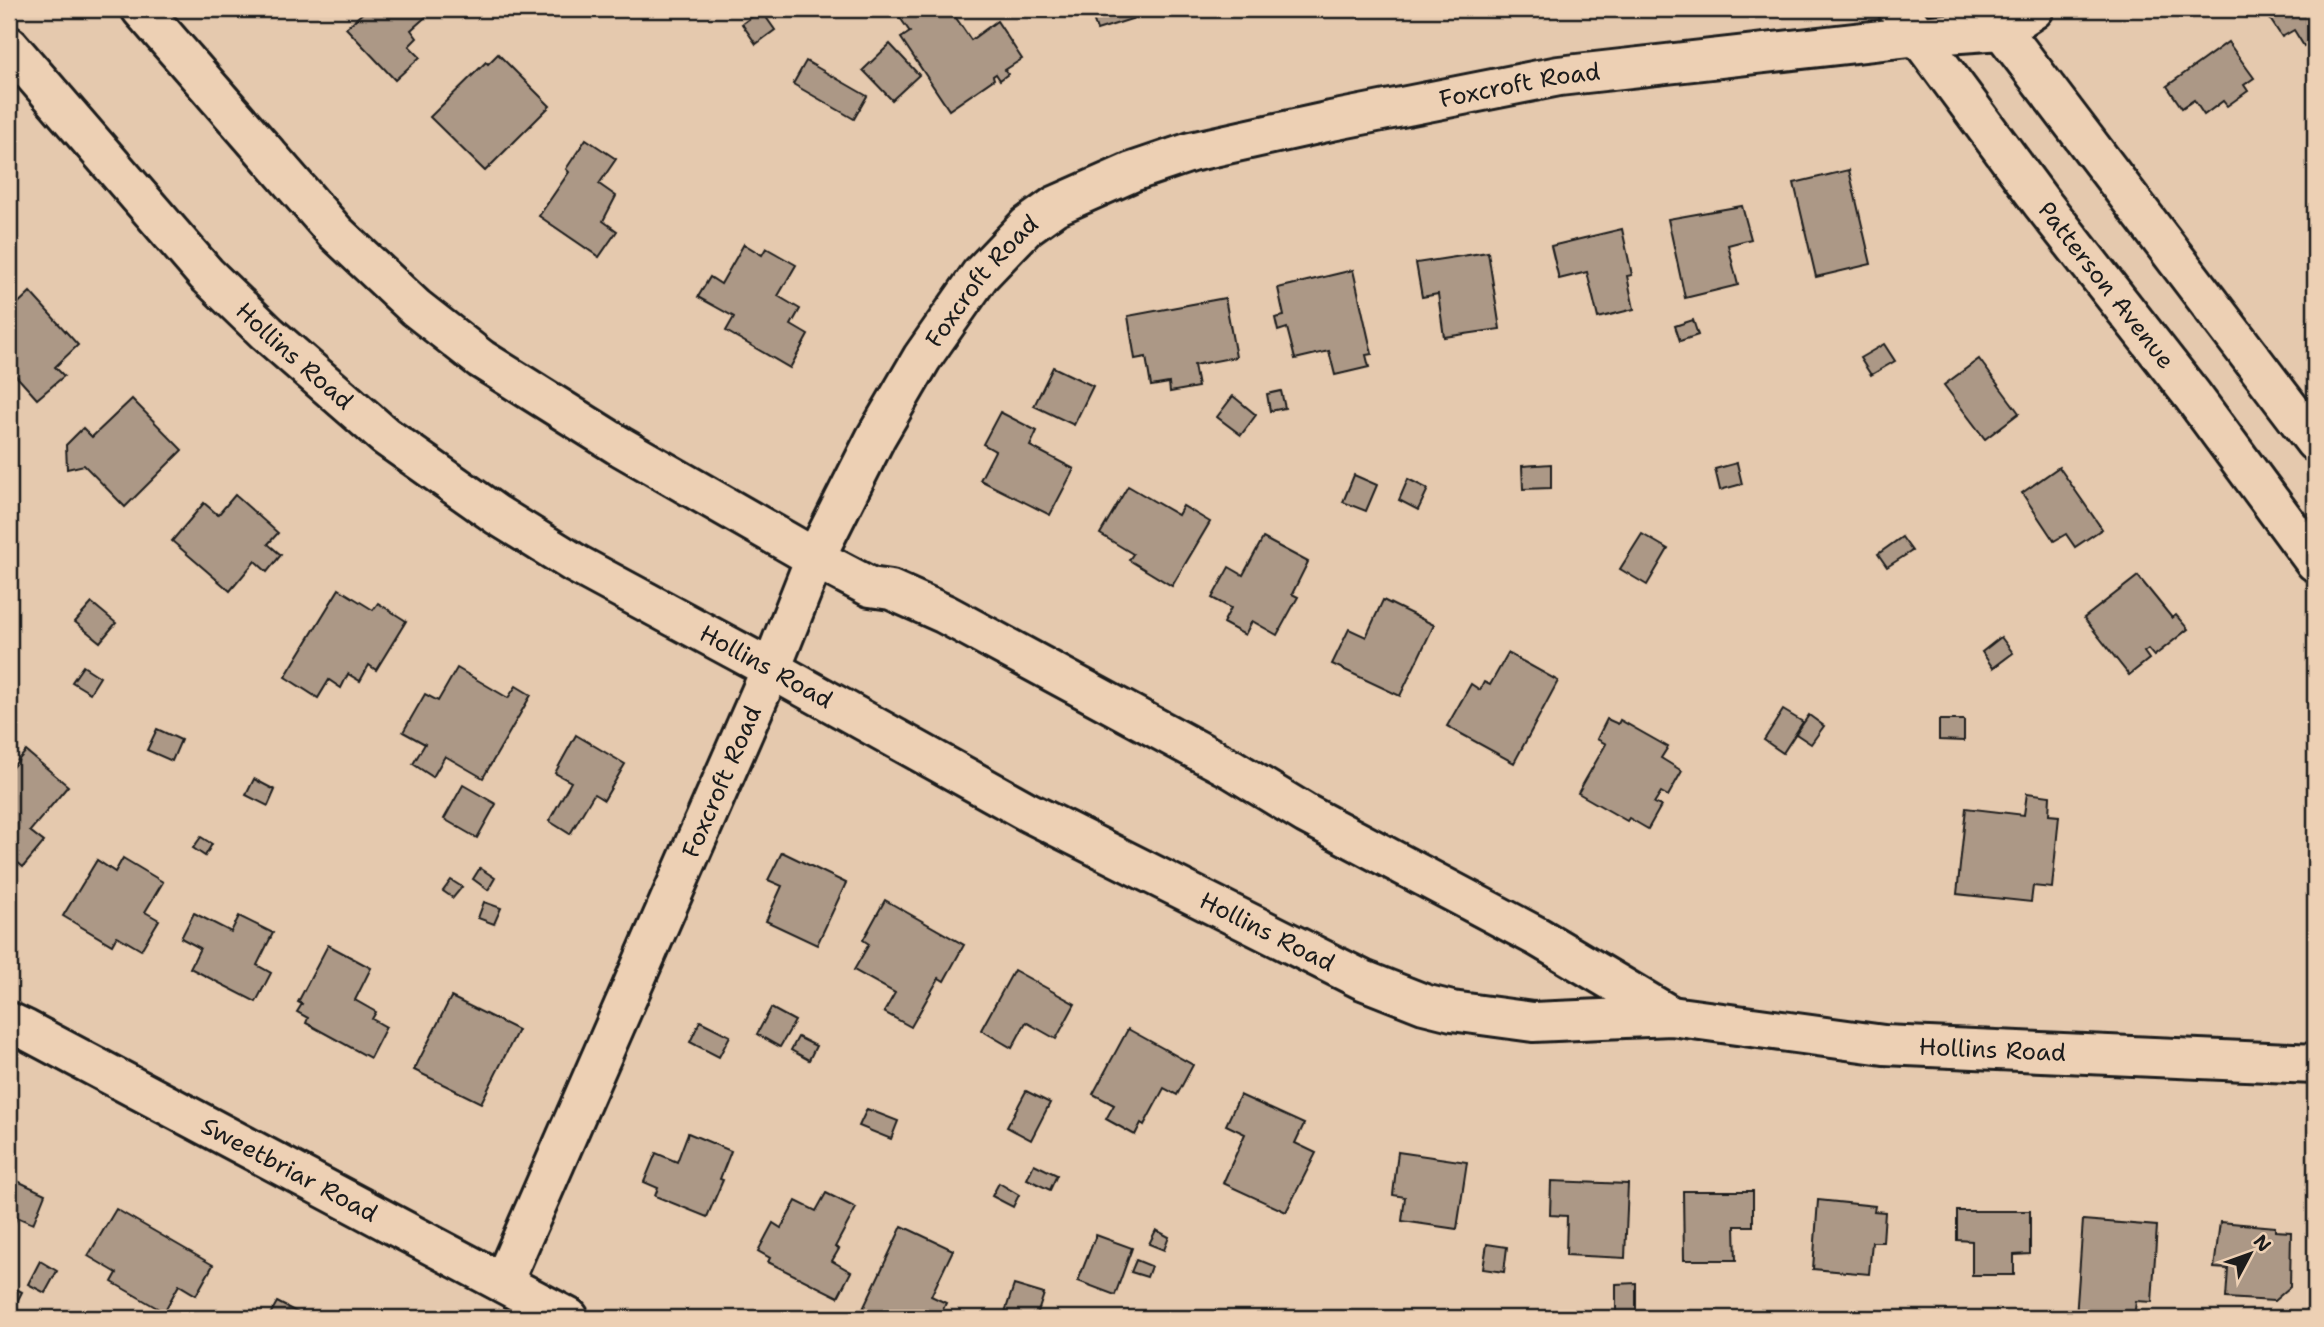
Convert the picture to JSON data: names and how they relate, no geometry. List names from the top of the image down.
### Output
{
  "streets": {
    "street": [
      "Foxcroft Road",
      "Patterson Avenue",
      "Hollins Road",
      "Sweetbriar Road"
    ]
  },
  "crossings": [
    ["Foxcroft Road", "Patterson Avenue"],
    ["Foxcroft Road", "Hollins Road"],
    ["Foxcroft Road", "Sweetbriar Road"]
  ],
  "north": "top right"
}
